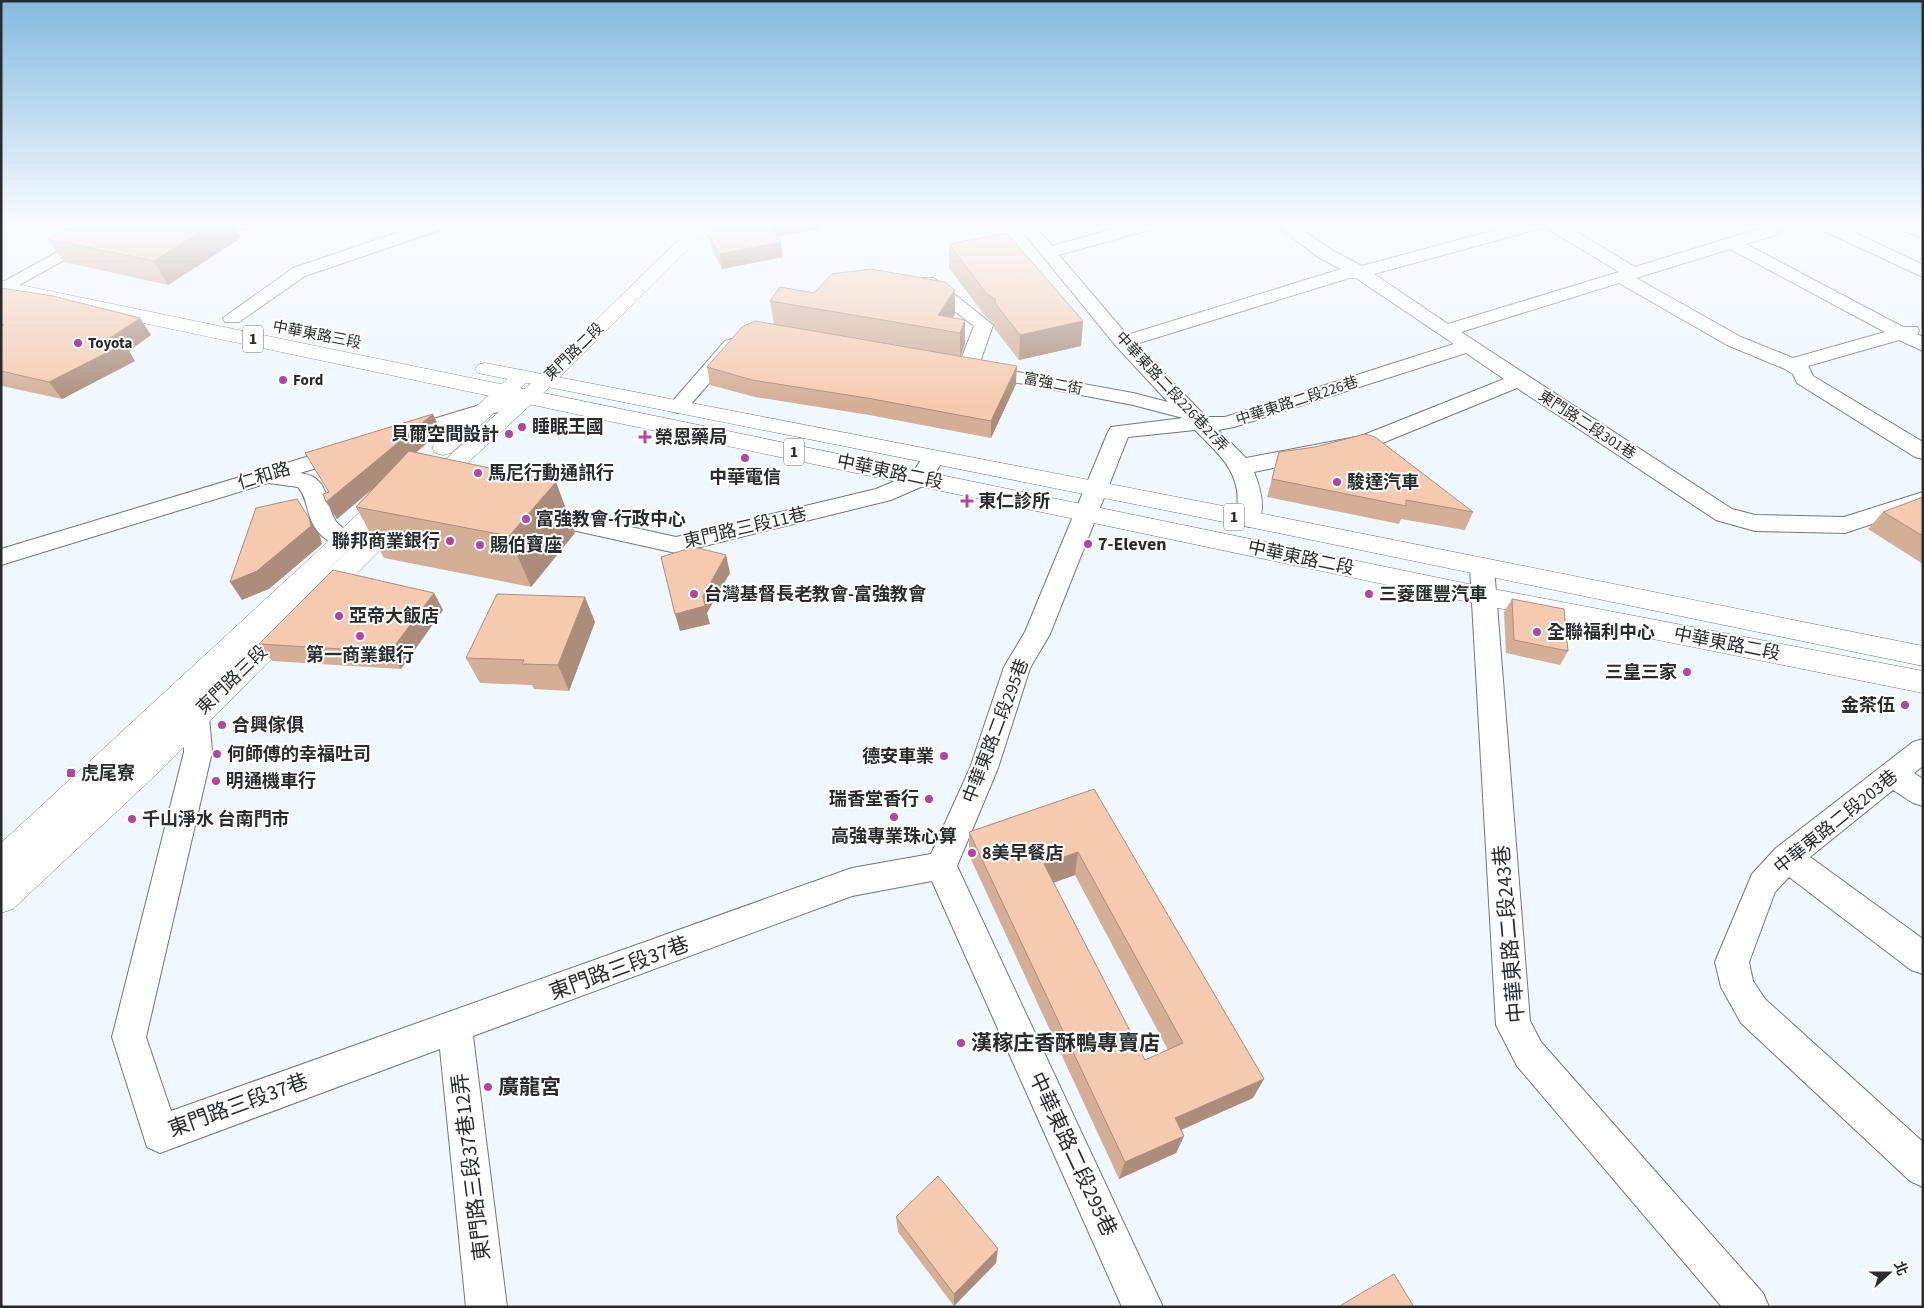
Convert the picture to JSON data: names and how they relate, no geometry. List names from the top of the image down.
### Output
{
  "streets": {
    "main road": [
      "中華東路三段",
      "1",
      "東門路二段",
      "中華東路二段",
      "東門路三段"
    ],
    "street": [
      "富強二街",
      "中華東路二段226巷27弄",
      "中華東路二段226巷",
      "東門路二段301巷",
      "仁和路",
      "東門路三段11巷",
      "中華東路二段295巷",
      "中華東路二段203巷",
      "中華東路二段243巷",
      "東門路三段37巷",
      "東門路三段37巷12弄"
    ]
  },
  "crossings": [
    ["中華東路三段", "東門路二段"],
    ["中華東路三段", "中華東路二段"],
    ["中華東路三段", "東門路三段"],
    ["東門路二段", "中華東路二段"],
    ["東門路二段", "東門路三段"],
    ["富強二街", "中華東路二段226巷27弄"],
    ["富強二街", "中華東路二段226巷"],
    ["中華東路二段226巷27弄", "中華東路二段226巷"],
    ["中華東路二段226巷27弄", "中華東路二段"],
    ["中華東路二段226巷", "東門路二段301巷"],
    ["中華東路二段", "東門路三段11巷"],
    ["中華東路二段", "東門路三段"],
    ["中華東路二段", "中華東路二段295巷"],
    ["中華東路二段", "中華東路二段243巷"],
    ["仁和路", "東門路三段"],
    ["東門路三段", "東門路三段37巷"],
    ["中華東路二段295巷", "東門路三段37巷"],
    ["東門路三段37巷", "東門路三段37巷12弄"]
  ],
  "places": {
    "other": [
      "Toyota",
      "Ford",
      "睡眠王國",
      "貝爾空間設計",
      "中華電信",
      "馬尼行動通訊行",
      "駿達汽車",
      "富強教會-行政中心",
      "聯邦商業銀行",
      "7-Eleven",
      "賜伯寶座",
      "台灣基督長老教會-富強教會",
      "三菱匯豐汽車",
      "亞帝大飯店",
      "全聯福利中心",
      "第一商業銀行",
      "三皇三家",
      "金茶伍",
      "合興傢俱",
      "何師傅的幸福吐司",
      "德安車業",
      "明通機車行",
      "瑞香堂香行",
      "高強專業珠心算",
      "千山淨水 台南門市",
      "8美早餐店",
      "漢稼庄香酥鴨專賣店",
      "廣龍宮"
    ],
    "health": ["榮恩藥局", "東仁診所"],
    "transit": ["虎尾寮"]
  },
  "north": "right"
}
